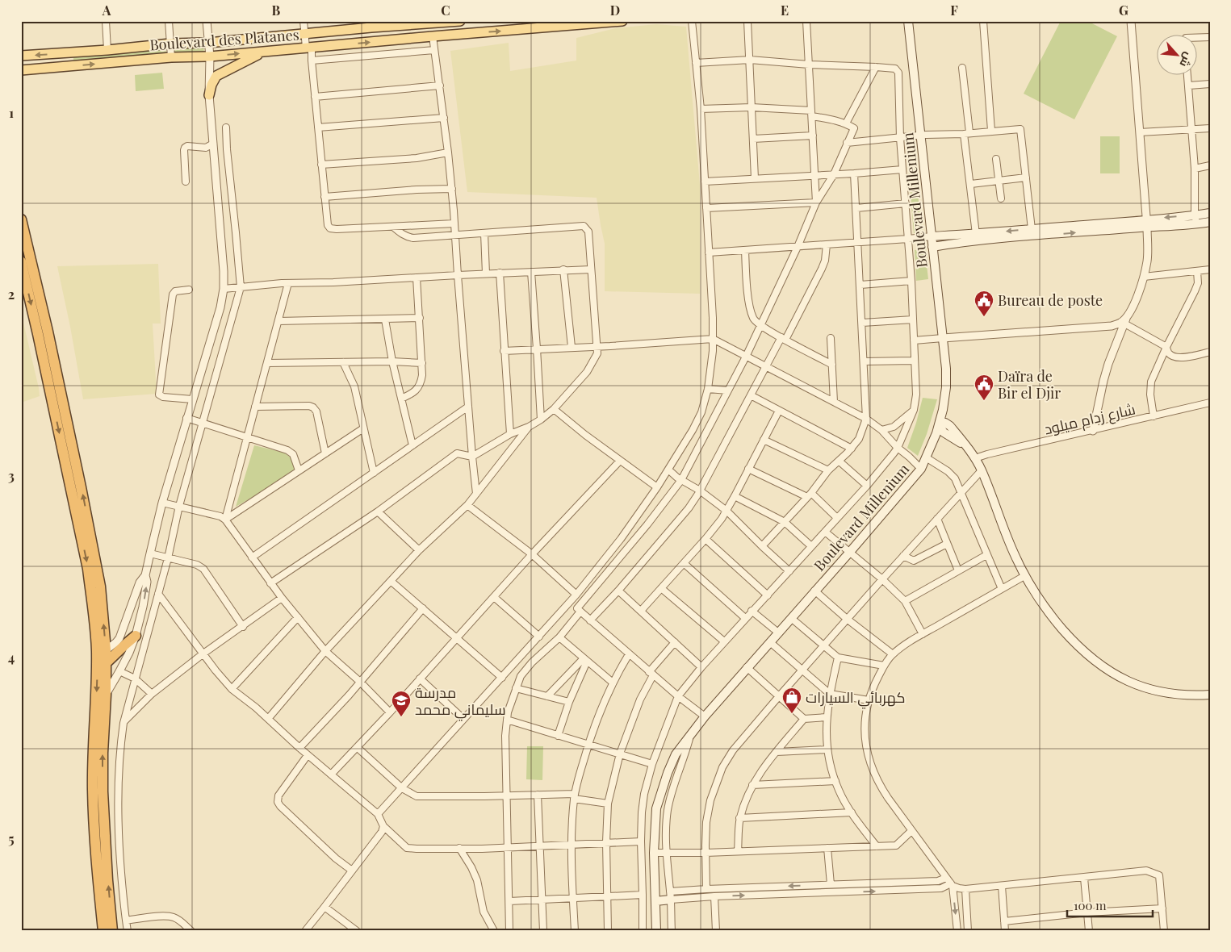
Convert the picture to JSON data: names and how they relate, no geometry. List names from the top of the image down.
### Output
{
  "streets": {
    "main road": ["Boulevard des Platanes", "Boulevard Millenium"],
    "street": ["شارع زدام ميلود"]
  },
  "places": {
    "public building": ["Bureau de poste", "Daïra de Bir el Djir"],
    "shop": ["كهربائي السيارات"],
    "school or university": ["مدرسة سليماني محمد"]
  },
  "scale_bar": "100 m",
  "north": "bottom right",
  "grid": {
    "columns": [
      "A",
      "B",
      "C",
      "D",
      "E",
      "F",
      "G"
    ],
    "rows": [
      "1",
      "2",
      "3",
      "4",
      "5"
    ]
  }
}
